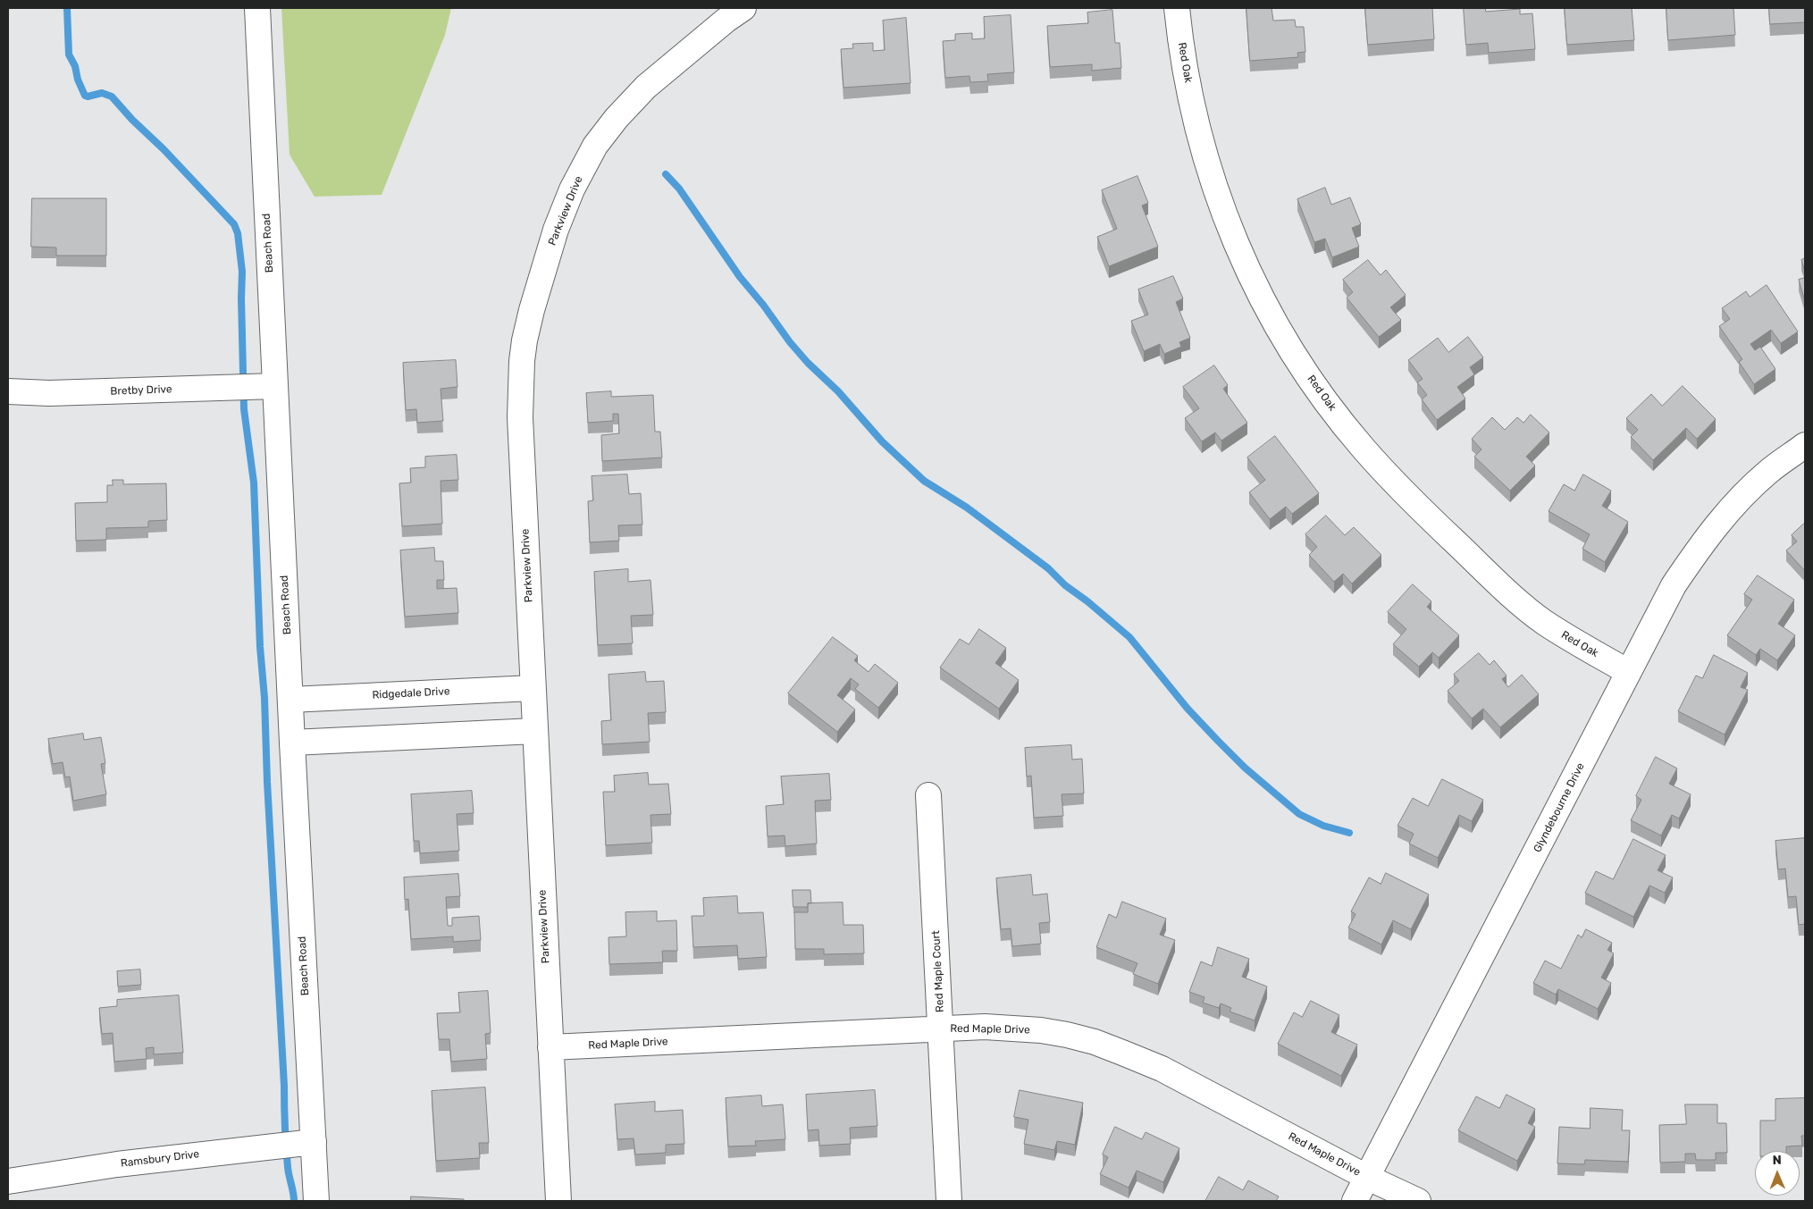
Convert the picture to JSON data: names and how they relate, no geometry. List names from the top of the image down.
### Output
{
  "streets": {
    "street": [
      "Red Oak",
      "Parkview Drive",
      "Beach Road",
      "Bretby Drive",
      "Ridgedale Drive",
      "Glyndebourne Drive",
      "Red Maple Court",
      "Red Maple Drive",
      "Ramsbury Drive"
    ]
  },
  "crossings": [
    ["Red Oak", "Glyndebourne Drive"],
    ["Parkview Drive", "Ridgedale Drive"],
    ["Parkview Drive", "Red Maple Drive"],
    ["Beach Road", "Bretby Drive"],
    ["Beach Road", "Ridgedale Drive"],
    ["Beach Road", "Ramsbury Drive"],
    ["Glyndebourne Drive", "Red Maple Drive"],
    ["Red Maple Court", "Red Maple Drive"]
  ],
  "north": "top"
}
